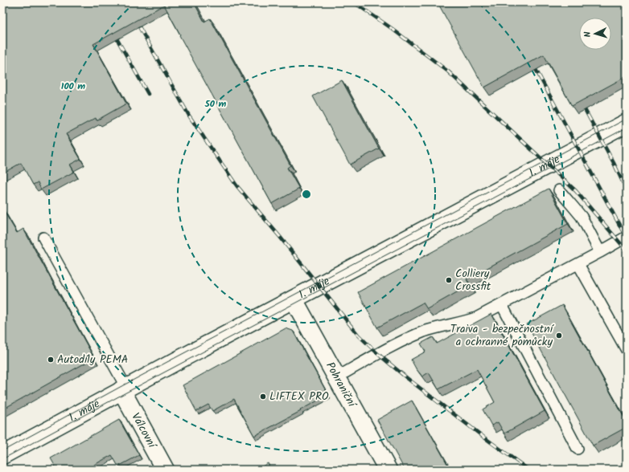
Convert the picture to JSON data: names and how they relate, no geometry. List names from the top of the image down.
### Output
{
  "streets": {
    "street": ["1. máje", "Pohraniční", "Válcovní"]
  },
  "crossings": [
    ["1. máje", "Pohraniční"],
    ["1. máje", "Válcovní"]
  ],
  "places": [
    "Colliery Crossfit",
    "Traiva - bezpečnostní a ochranné pomůcky",
    "Autodíly PEMA",
    "LIFTEX PRO"
  ],
  "north": "left",
  "rings": ["100 m", "50 m"]
}
